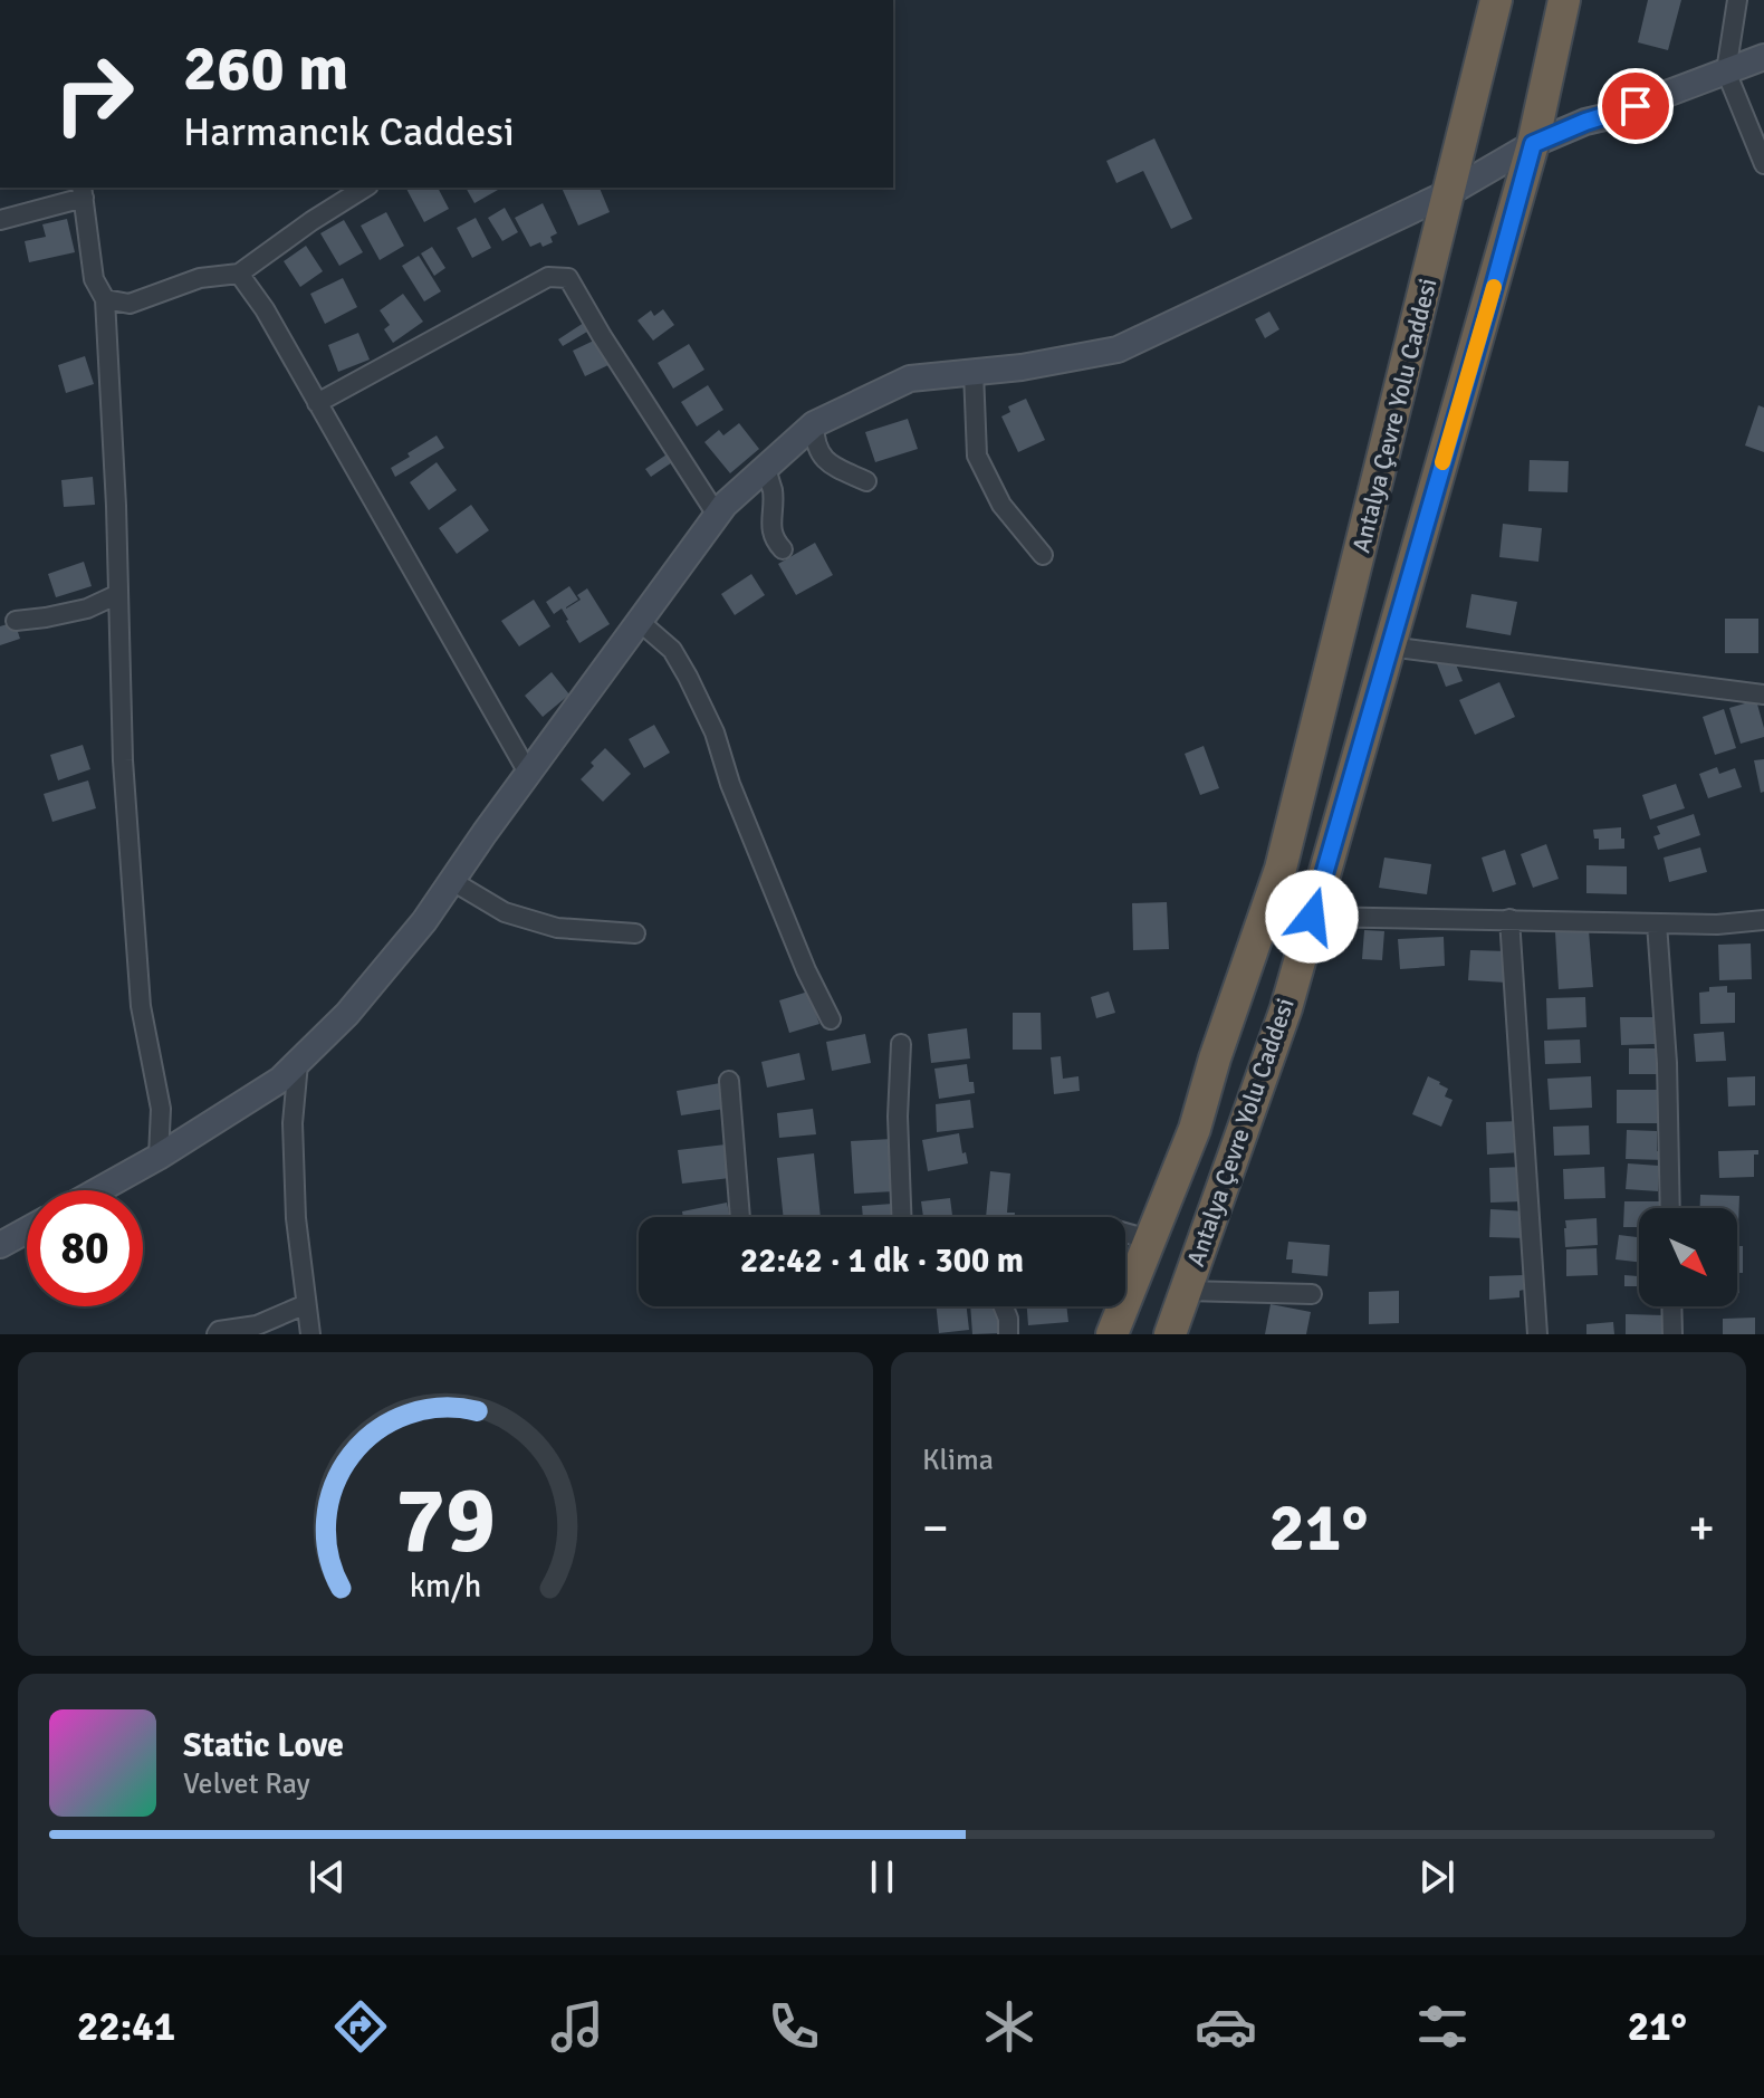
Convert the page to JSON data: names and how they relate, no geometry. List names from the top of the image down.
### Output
{
  "streets": {
    "highway": ["Antalya Çevre Yolu Caddesi"]
  },
  "north": "bottom right",
  "page": {
    "turn": ["260 m", "Harmancık Caddesi"],
    "limit": "80",
    "trip": "22:42 · 1 dk · 300 m",
    "tile": "Klima",
    "heat": ["−", "21°", "+"],
    "song": ["Static Love", "Velvet Ray"],
    "tabs": ["22:41", "21°"],
    "gauge": ["79", "km/h"]
  }
}
